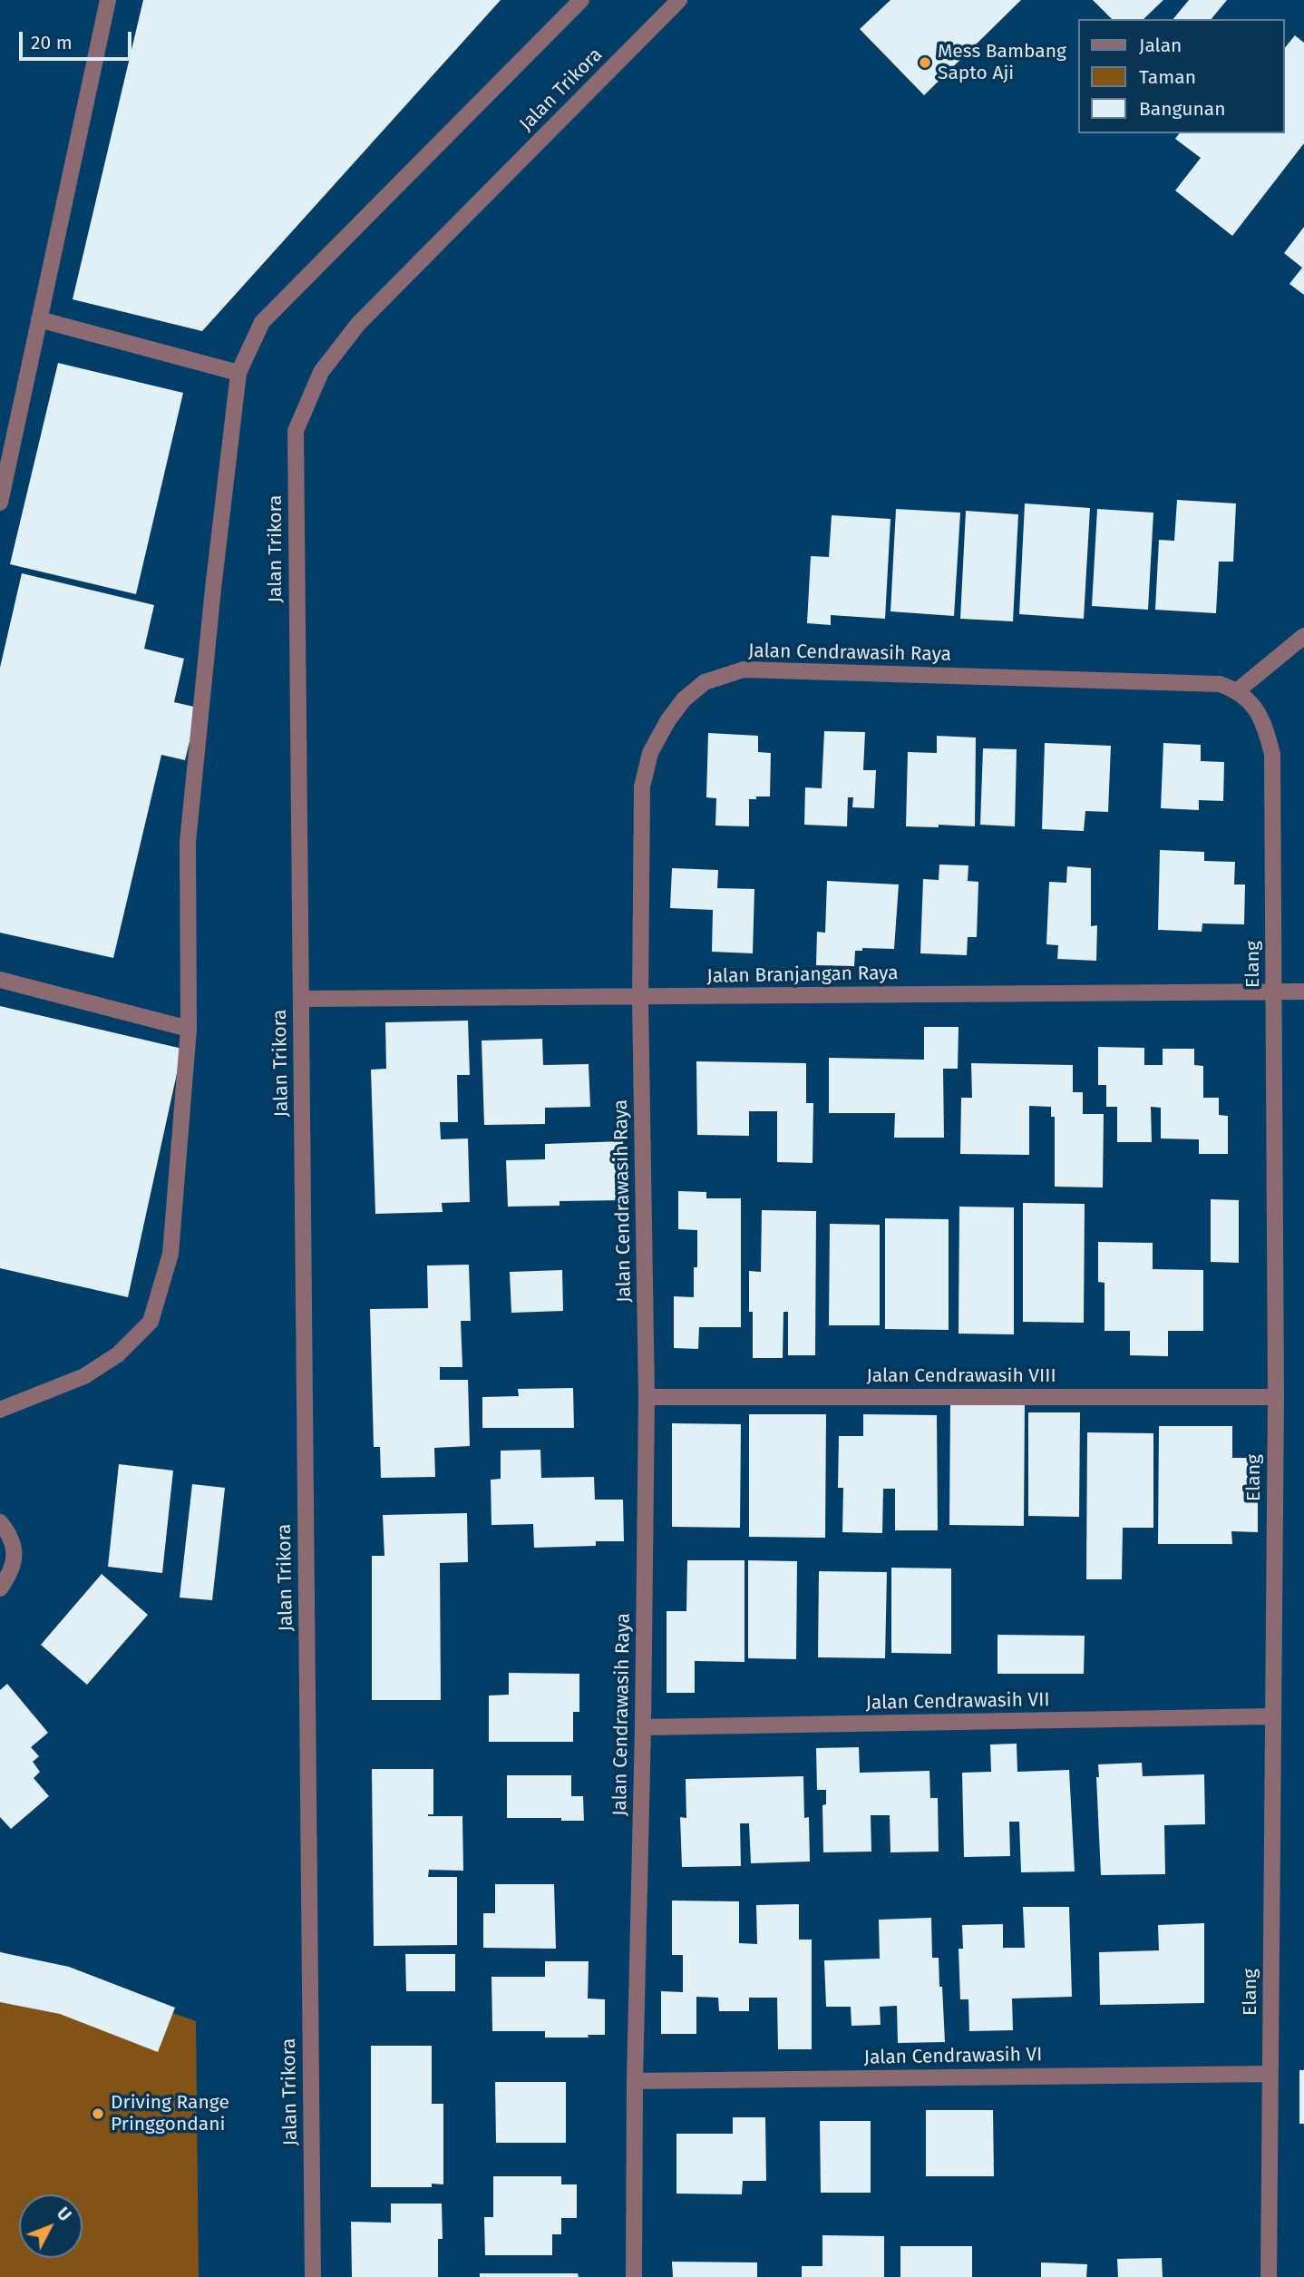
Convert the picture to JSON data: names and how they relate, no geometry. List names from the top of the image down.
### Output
{
  "streets": {
    "street": [
      "Jalan Trikora",
      "Jalan Cendrawasih Raya",
      "Elang",
      "Jalan Branjangan Raya",
      "Jalan Cendrawasih VIII",
      "Jalan Cendrawasih VII",
      "Jalan Cendrawasih VI"
    ]
  },
  "crossings": [
    ["Jalan Trikora", "Jalan Branjangan Raya"],
    ["Jalan Cendrawasih Raya", "Elang"],
    ["Jalan Cendrawasih Raya", "Jalan Branjangan Raya"],
    ["Jalan Cendrawasih Raya", "Jalan Cendrawasih VIII"],
    ["Jalan Cendrawasih Raya", "Jalan Cendrawasih VII"],
    ["Jalan Cendrawasih Raya", "Jalan Cendrawasih VI"],
    ["Elang", "Jalan Branjangan Raya"],
    ["Elang", "Jalan Cendrawasih VIII"],
    ["Elang", "Jalan Cendrawasih VII"],
    ["Elang", "Jalan Cendrawasih VI"]
  ],
  "places": ["Mess Bambang Sapto Aji", "Driving Range Pringgondani"],
  "legend": ["Jalan", "Taman", "Bangunan"],
  "scale_bar": "20 m",
  "north": "top right"
}
